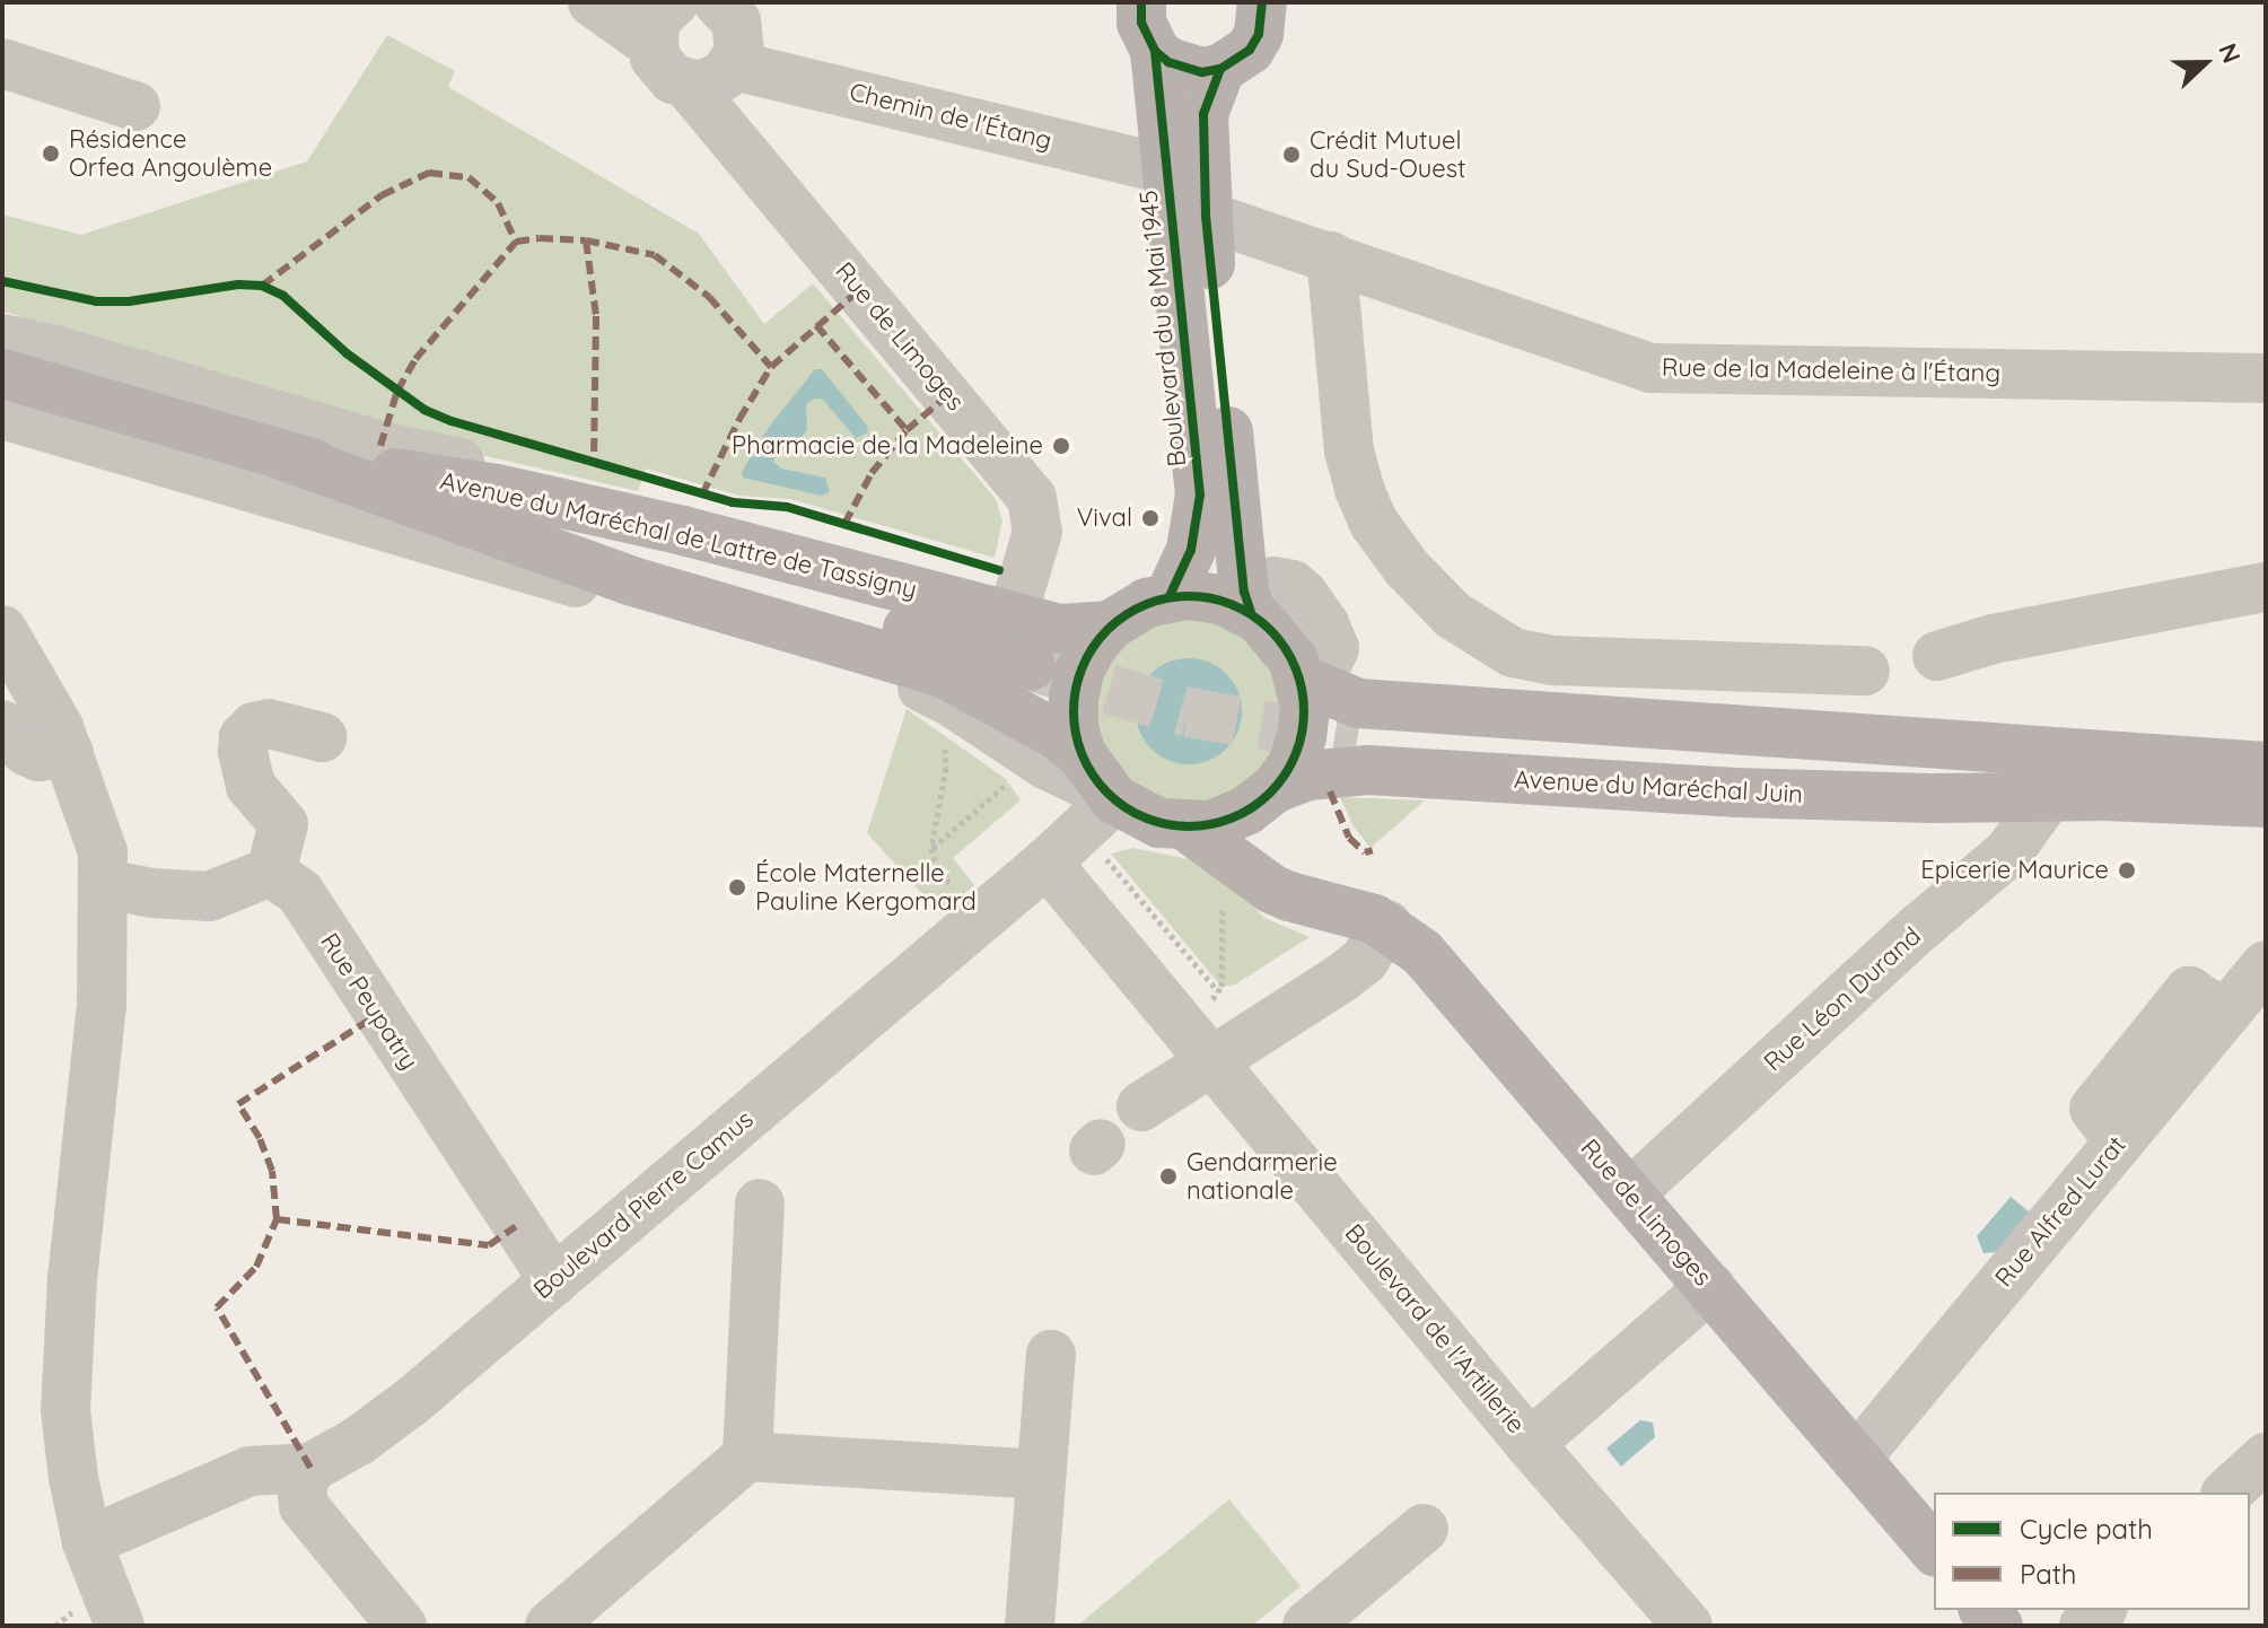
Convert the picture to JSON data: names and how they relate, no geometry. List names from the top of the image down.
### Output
{
  "streets": {
    "main road": [
      "Boulevard du 8 Mai 1945",
      "Rue de Limoges",
      "Avenue du Maréchal de Lattre de Tassigny",
      "Avenue du Maréchal Juin"
    ],
    "street": [
      "Chemin de l'Étang",
      "Rue de la Madeleine à l'Étang",
      "Rue Léon Durand",
      "Rue Peupatry",
      "Boulevard Pierre Camus",
      "Rue Alfred Lurat",
      "Boulevard de l'Artillerie"
    ]
  },
  "crossings": [
    ["Chemin de l'Étang", "Boulevard du 8 Mai 1945"],
    ["Boulevard du 8 Mai 1945", "Rue de Limoges"],
    ["Boulevard du 8 Mai 1945", "Avenue du Maréchal de Lattre de Tassigny"],
    ["Boulevard du 8 Mai 1945", "Avenue du Maréchal Juin"],
    ["Boulevard du 8 Mai 1945", "Boulevard Pierre Camus"],
    ["Rue de Limoges", "Avenue du Maréchal de Lattre de Tassigny"],
    ["Rue de Limoges", "Avenue du Maréchal Juin"],
    ["Rue de Limoges", "Rue Léon Durand"],
    ["Rue de Limoges", "Boulevard Pierre Camus"],
    ["Rue de Limoges", "Rue Alfred Lurat"],
    ["Avenue du Maréchal de Lattre de Tassigny", "Avenue du Maréchal Juin"],
    ["Avenue du Maréchal de Lattre de Tassigny", "Boulevard Pierre Camus"],
    ["Avenue du Maréchal Juin", "Rue Léon Durand"],
    ["Avenue du Maréchal Juin", "Boulevard Pierre Camus"],
    ["Rue Peupatry", "Boulevard Pierre Camus"],
    ["Boulevard Pierre Camus", "Boulevard de l'Artillerie"]
  ],
  "places": [
    "Résidence Orfea Angoulème",
    "Crédit Mutuel du Sud-Ouest",
    "Pharmacie de la Madeleine",
    "Vival",
    "Epicerie Maurice",
    "École Maternelle Pauline Kergomard",
    "Gendarmerie nationale"
  ],
  "legend": ["Cycle path", "Path"],
  "north": "right"
}
